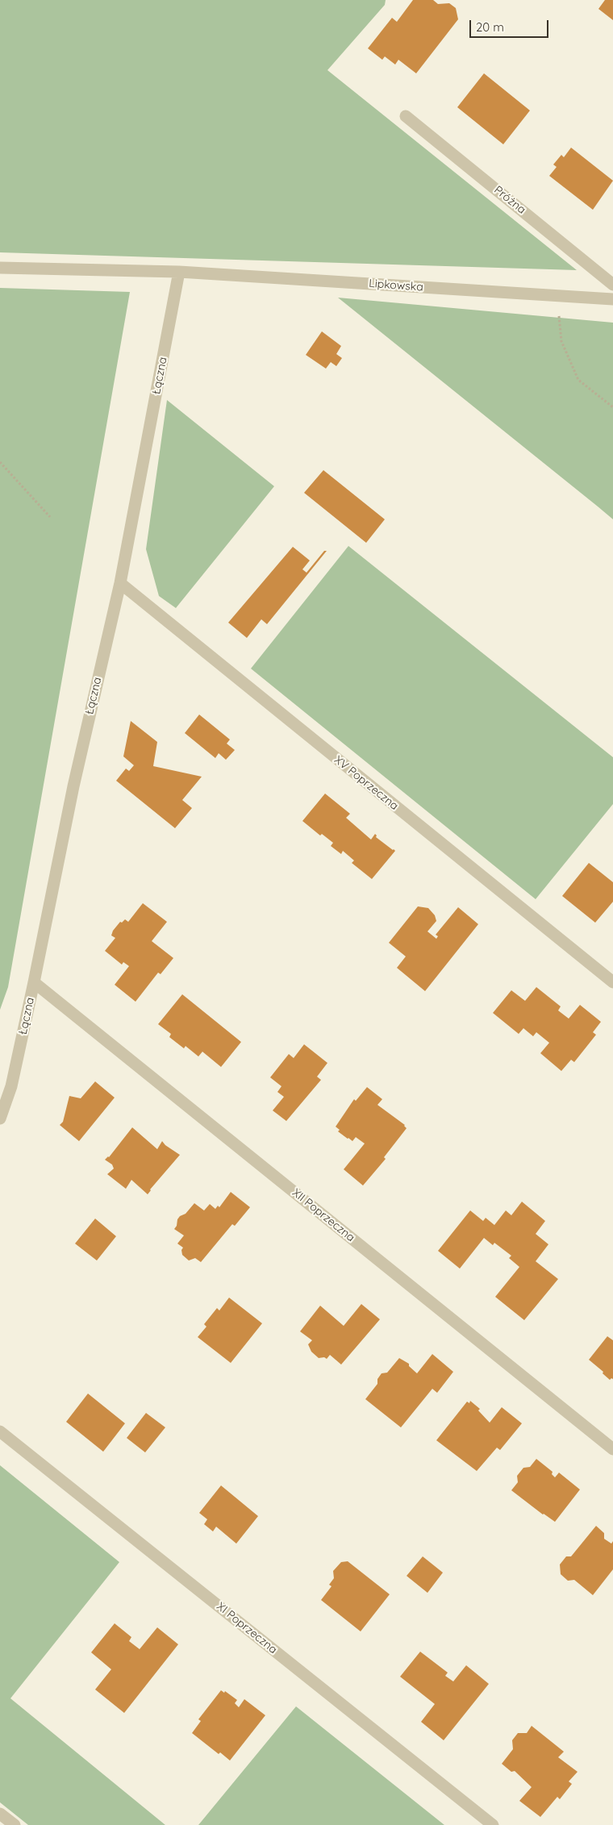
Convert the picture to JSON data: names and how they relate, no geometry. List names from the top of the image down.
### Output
{
  "streets": {
    "street": [
      "Próżna",
      "Lipkowska",
      "Łączna",
      "XV Poprzeczna",
      "XII Poprzeczna",
      "XI Poprzeczna"
    ]
  },
  "crossings": [
    ["Lipkowska", "Łączna"],
    ["Łączna", "XV Poprzeczna"],
    ["Łączna", "XII Poprzeczna"]
  ],
  "scale_bar": "20 m"
}
